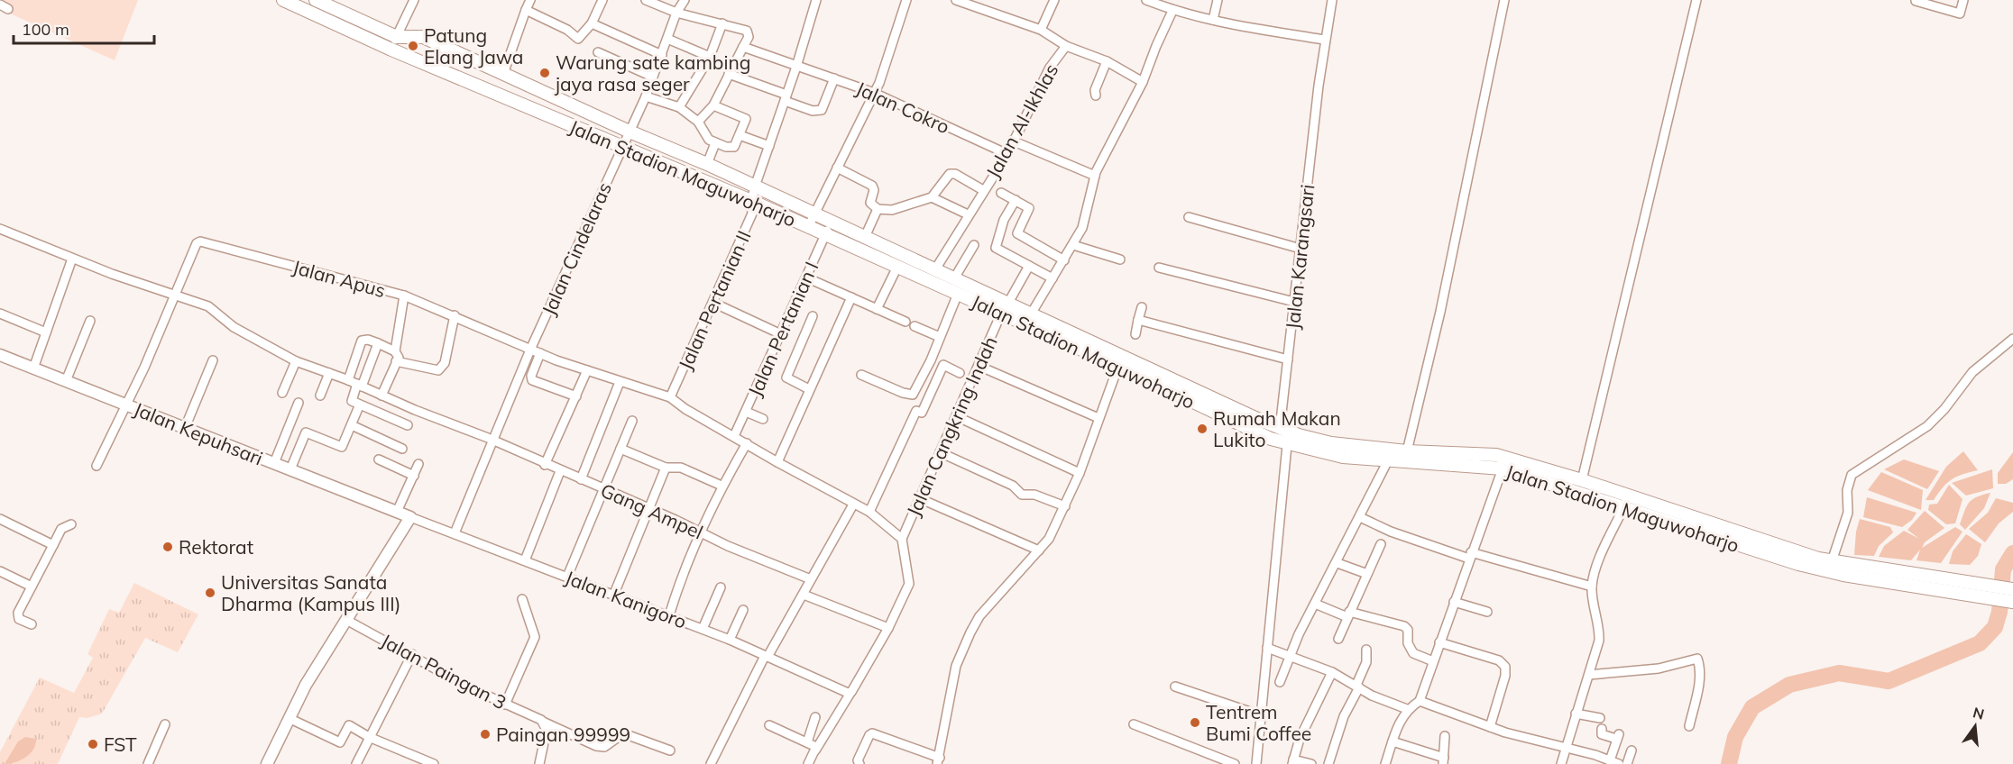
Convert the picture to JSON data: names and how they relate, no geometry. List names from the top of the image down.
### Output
{
  "streets": {
    "main road": ["Jalan Stadion Maguwoharjo"],
    "street": [
      "Jalan Cokro",
      "Jalan Al-Ikhlas",
      "Jalan Cindelaras",
      "Jalan Karangsari",
      "Jalan Apus",
      "Jalan Pertanian II",
      "Jalan Pertanian I",
      "Jalan Cangkring Indah",
      "Jalan Kepuhsari",
      "Gang Ampel",
      "Jalan Kanigoro",
      "Jalan Paingan 3"
    ]
  },
  "crossings": [
    ["Jalan Cokro", "Jalan Al-Ikhlas"],
    ["Jalan Cokro", "Jalan Pertanian II"],
    ["Jalan Al-Ikhlas", "Jalan Stadion Maguwoharjo"],
    ["Jalan Stadion Maguwoharjo", "Jalan Cindelaras"],
    ["Jalan Stadion Maguwoharjo", "Jalan Karangsari"],
    ["Jalan Stadion Maguwoharjo", "Jalan Pertanian II"],
    ["Jalan Stadion Maguwoharjo", "Jalan Pertanian I"],
    ["Jalan Stadion Maguwoharjo", "Jalan Cangkring Indah"],
    ["Jalan Cindelaras", "Jalan Apus"],
    ["Jalan Cindelaras", "Gang Ampel"],
    ["Jalan Cindelaras", "Jalan Kanigoro"],
    ["Jalan Apus", "Jalan Pertanian II"],
    ["Jalan Apus", "Jalan Pertanian I"],
    ["Jalan Apus", "Jalan Cangkring Indah"],
    ["Jalan Apus", "Gang Ampel"],
    ["Jalan Kepuhsari", "Jalan Kanigoro"]
  ],
  "places": [
    "Patung Elang Jawa",
    "Warung sate kambing jaya rasa seger",
    "Rumah Makan Lukito",
    "Rektorat",
    "Universitas Sanata Dharma (Kampus III)",
    "Tentrem Bumi Coffee",
    "Paingan 99999",
    "FST"
  ],
  "scale_bar": "100 m",
  "north": "top"
}
